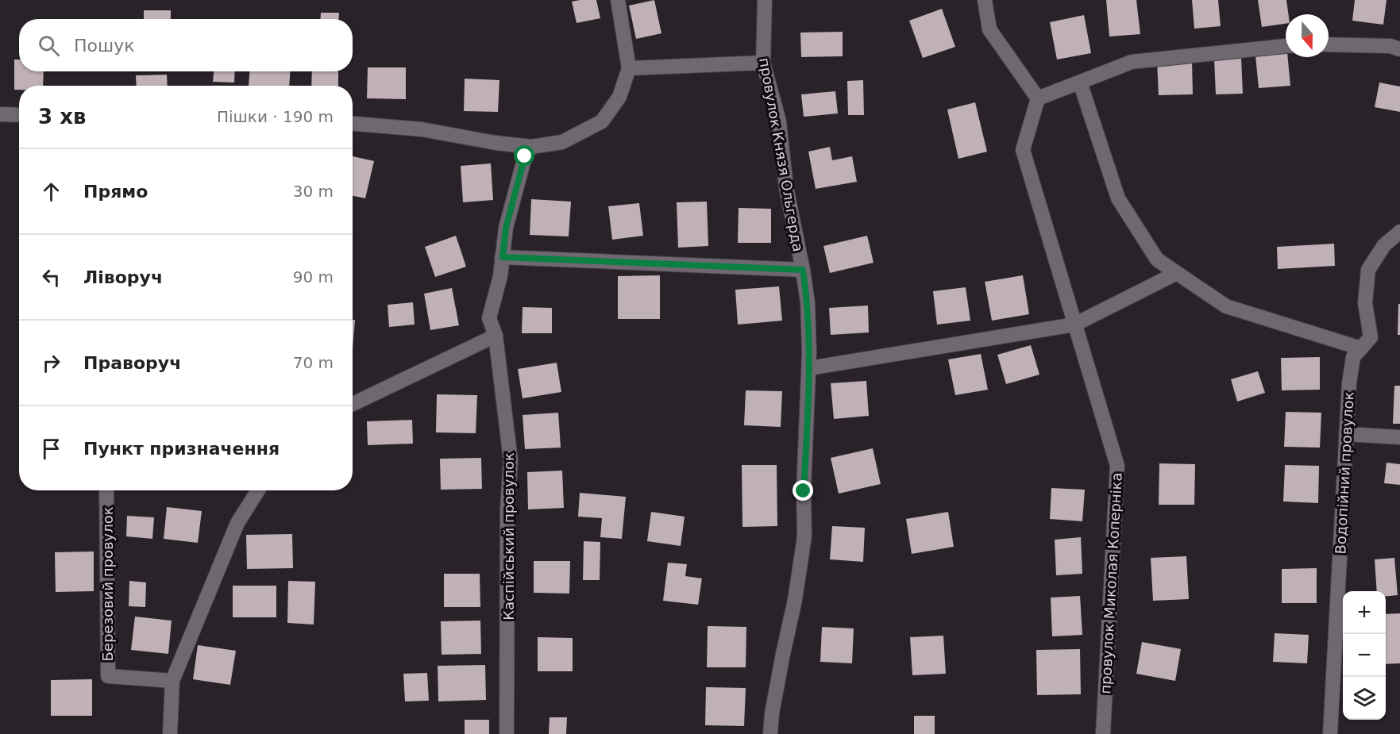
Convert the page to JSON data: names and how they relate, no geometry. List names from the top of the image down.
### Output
{
  "streets": {
    "street": [
      "провулок Князя Ольгерда",
      "Водопійний провулок",
      "Каспійський провулок",
      "провулок Миколая Коперніка",
      "Березовий провулок"
    ]
  },
  "north": "bottom",
  "page": {
    "search": "Пошук",
    "heading": ["3 хв", "Пішки · 190 m"],
    "list": [
      ["Прямо", "30 m"],
      ["Ліворуч", "90 m"],
      ["Праворуч", "70 m"],
      "Пункт призначення"
    ],
    "map_buttons": ["+", "−"]
  }
}
